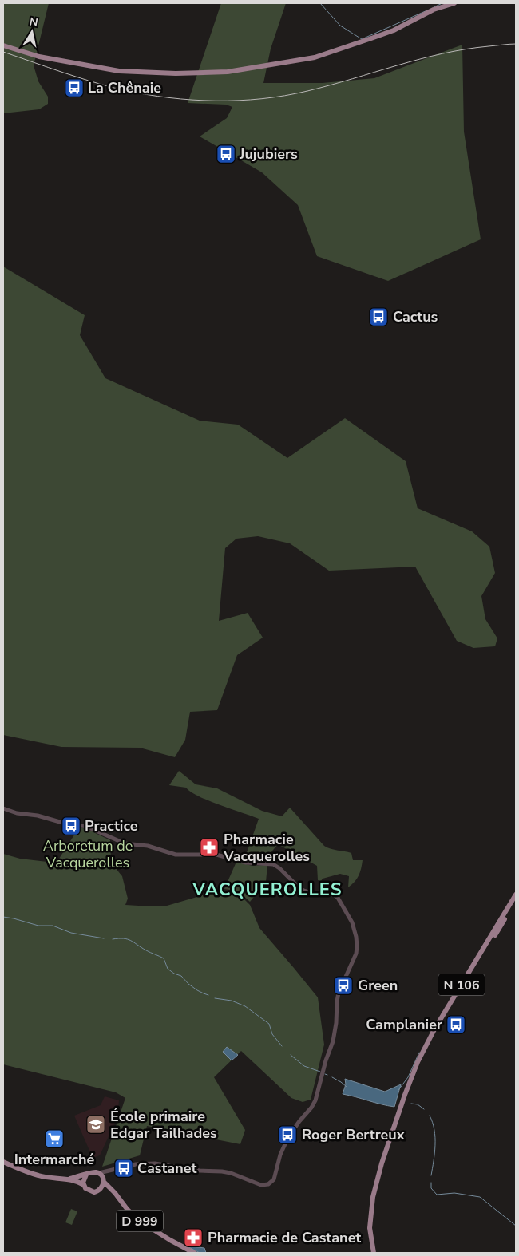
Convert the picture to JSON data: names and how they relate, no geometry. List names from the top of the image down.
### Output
{
  "streets": {
    "main road": ["N 106", "D 999"]
  },
  "districts": ["VACQUEROLLES"],
  "parks": ["Arboretum de Vacquerolles"],
  "places": {
    "bus stop": [
      "La Chênaie",
      "Jujubiers",
      "Cactus",
      "Practice",
      "Green",
      "Camplanier",
      "Roger Bertreux",
      "Castanet"
    ],
    "pharmacy": ["Pharmacie Vacquerolles", "Pharmacie de Castanet"],
    "school or university": ["École primaire Edgar Tailhades"],
    "supermarket": ["Intermarché"]
  },
  "north": "top"
}
